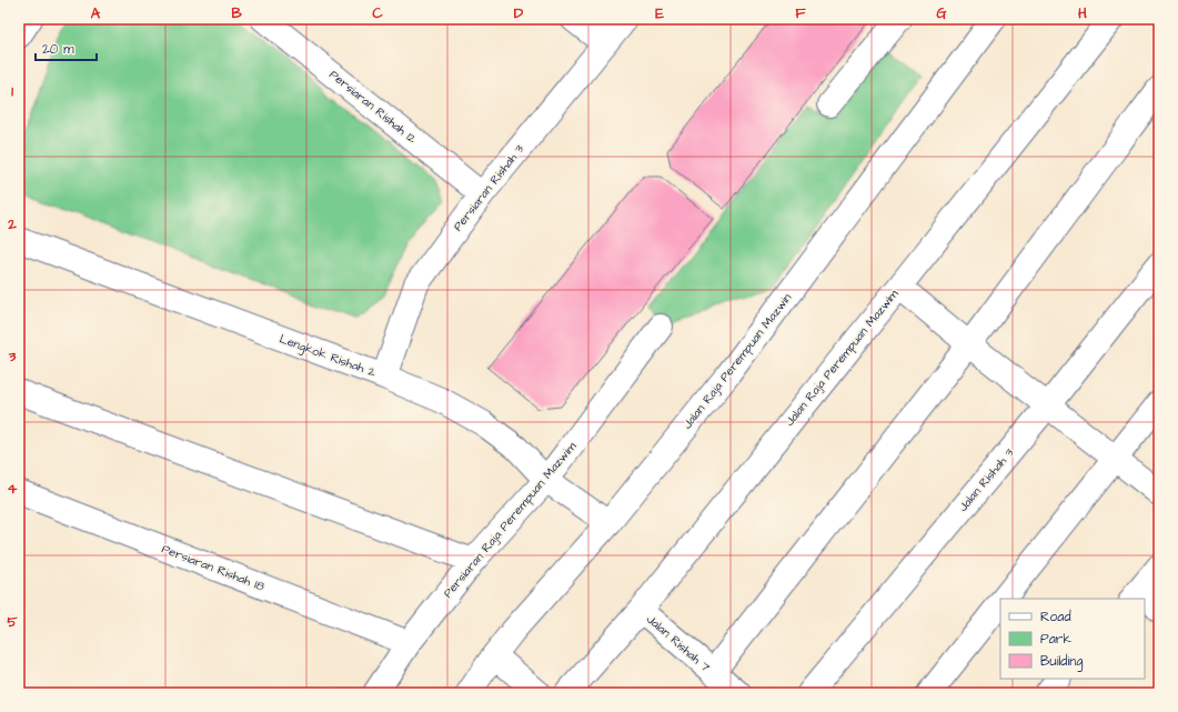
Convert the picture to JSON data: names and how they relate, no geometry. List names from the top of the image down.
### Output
{
  "streets": {
    "street": [
      "Persiaran Rishah 12",
      "Persiaran Rishah 3",
      "Lengkok Rishah 2",
      "Jalan Raja Perempuan Mazwim",
      "Jalan Raja Perempuan Mazwin",
      "Jalan Rishah 3",
      "Persiaran Raja Perempuan Mazwim",
      "Persiaran Rishah 18",
      "Jalan Rishah 7"
    ]
  },
  "crossings": [
    ["Persiaran Rishah 12", "Persiaran Rishah 3"],
    ["Persiaran Rishah 3", "Lengkok Rishah 2"],
    ["Lengkok Rishah 2", "Jalan Raja Perempuan Mazwin"],
    ["Lengkok Rishah 2", "Persiaran Raja Perempuan Mazwim"],
    ["Jalan Raja Perempuan Mazwim", "Jalan Rishah 7"],
    ["Persiaran Raja Perempuan Mazwim", "Persiaran Rishah 18"]
  ],
  "legend": ["Road", "Park", "Building"],
  "scale_bar": "20 m",
  "grid": {
    "columns": [
      "A",
      "B",
      "C",
      "D",
      "E",
      "F",
      "G",
      "H"
    ],
    "rows": [
      "1",
      "2",
      "3",
      "4",
      "5"
    ]
  }
}
